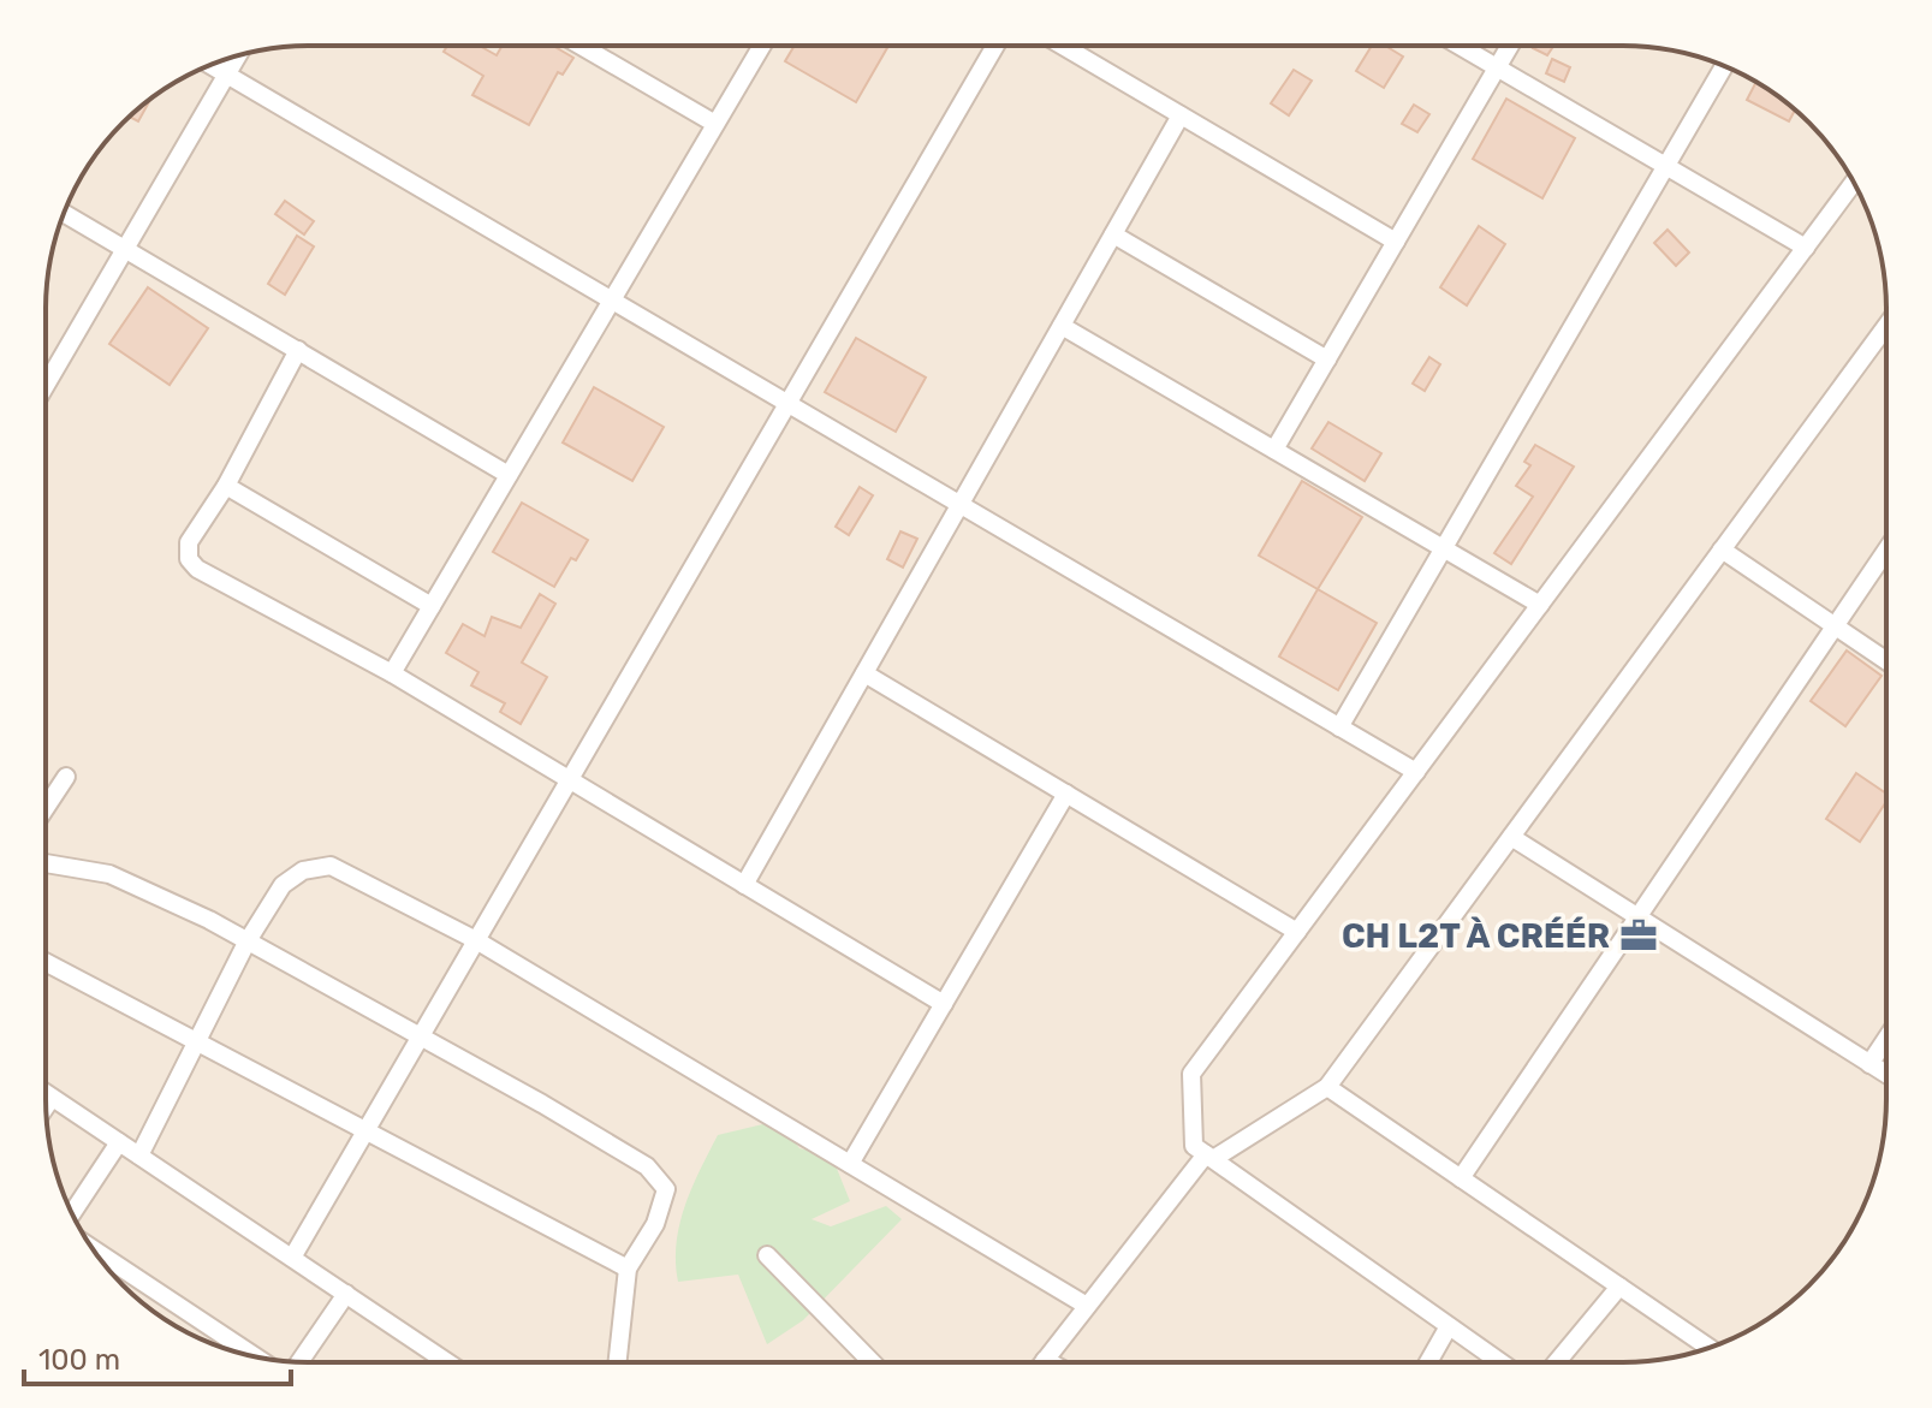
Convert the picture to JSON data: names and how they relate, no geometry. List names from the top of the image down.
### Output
{
  "places": {
    "office": ["CH L2T À CRÉÉR"]
  },
  "scale_bar": "100 m"
}
